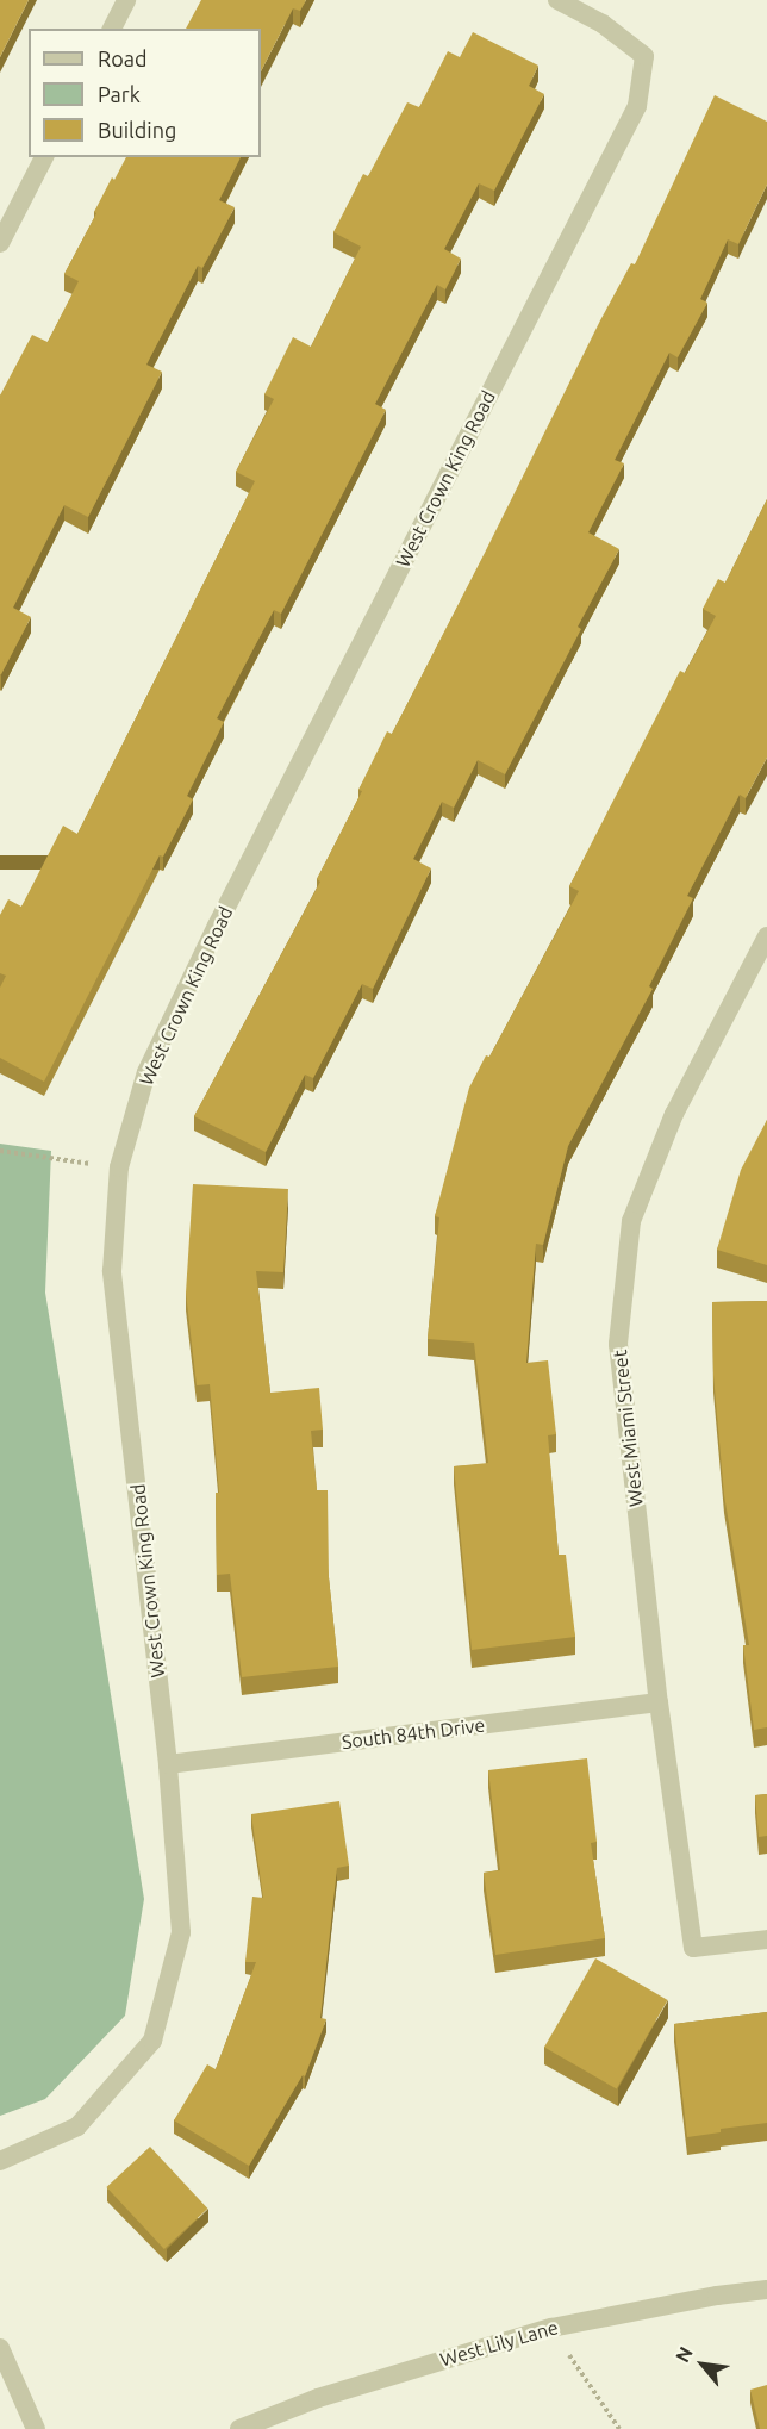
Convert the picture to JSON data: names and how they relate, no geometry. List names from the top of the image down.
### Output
{
  "streets": {
    "street": [
      "West Crown King Road",
      "West Miami Street",
      "South 84th Drive",
      "West Lily Lane"
    ]
  },
  "crossings": [
    ["West Crown King Road", "South 84th Drive"],
    ["West Miami Street", "South 84th Drive"]
  ],
  "legend": ["Road", "Park", "Building"],
  "north": "top left"
}
